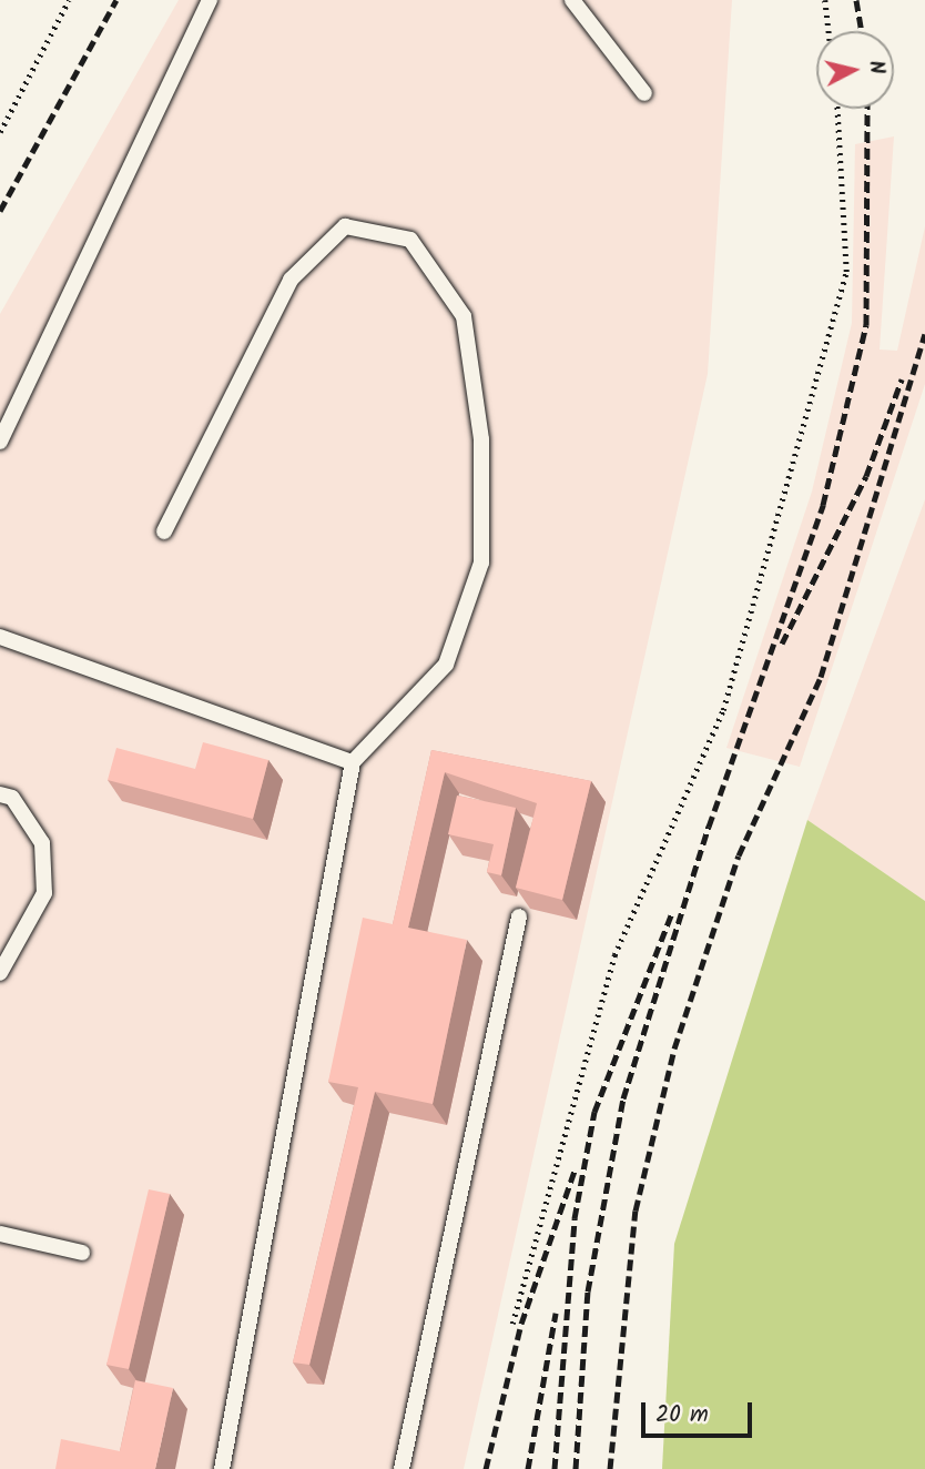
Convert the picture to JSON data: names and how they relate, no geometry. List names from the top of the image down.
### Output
{
  "scale_bar": "20 m",
  "north": "right"
}
